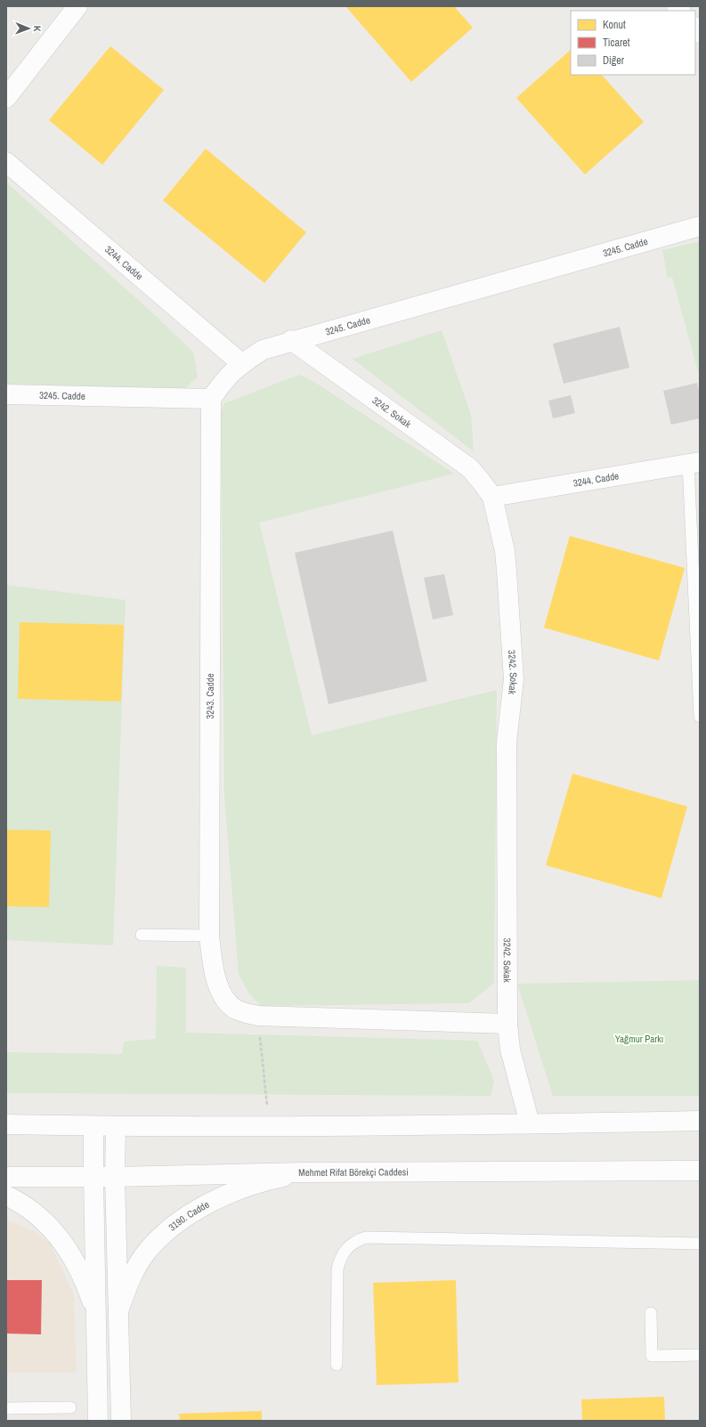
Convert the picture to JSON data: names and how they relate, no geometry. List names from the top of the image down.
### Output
{
  "streets": {
    "street": [
      "3245. Cadde",
      "3244. Cadde",
      "3242. Sokak",
      "3243. Cadde",
      "Mehmet Rifat Börekçi Caddesi",
      "3190. Cadde"
    ]
  },
  "crossings": [
    ["3245. Cadde", "3244. Cadde"],
    ["3245. Cadde", "3242. Sokak"],
    ["3245. Cadde", "3243. Cadde"],
    ["3244. Cadde", "3242. Sokak"],
    ["Mehmet Rifat Börekçi Caddesi", "3190. Cadde"]
  ],
  "parks": ["Yağmur Parkı"],
  "legend": ["Konut", "Ticaret", "Diğer"],
  "north": "right"
}
